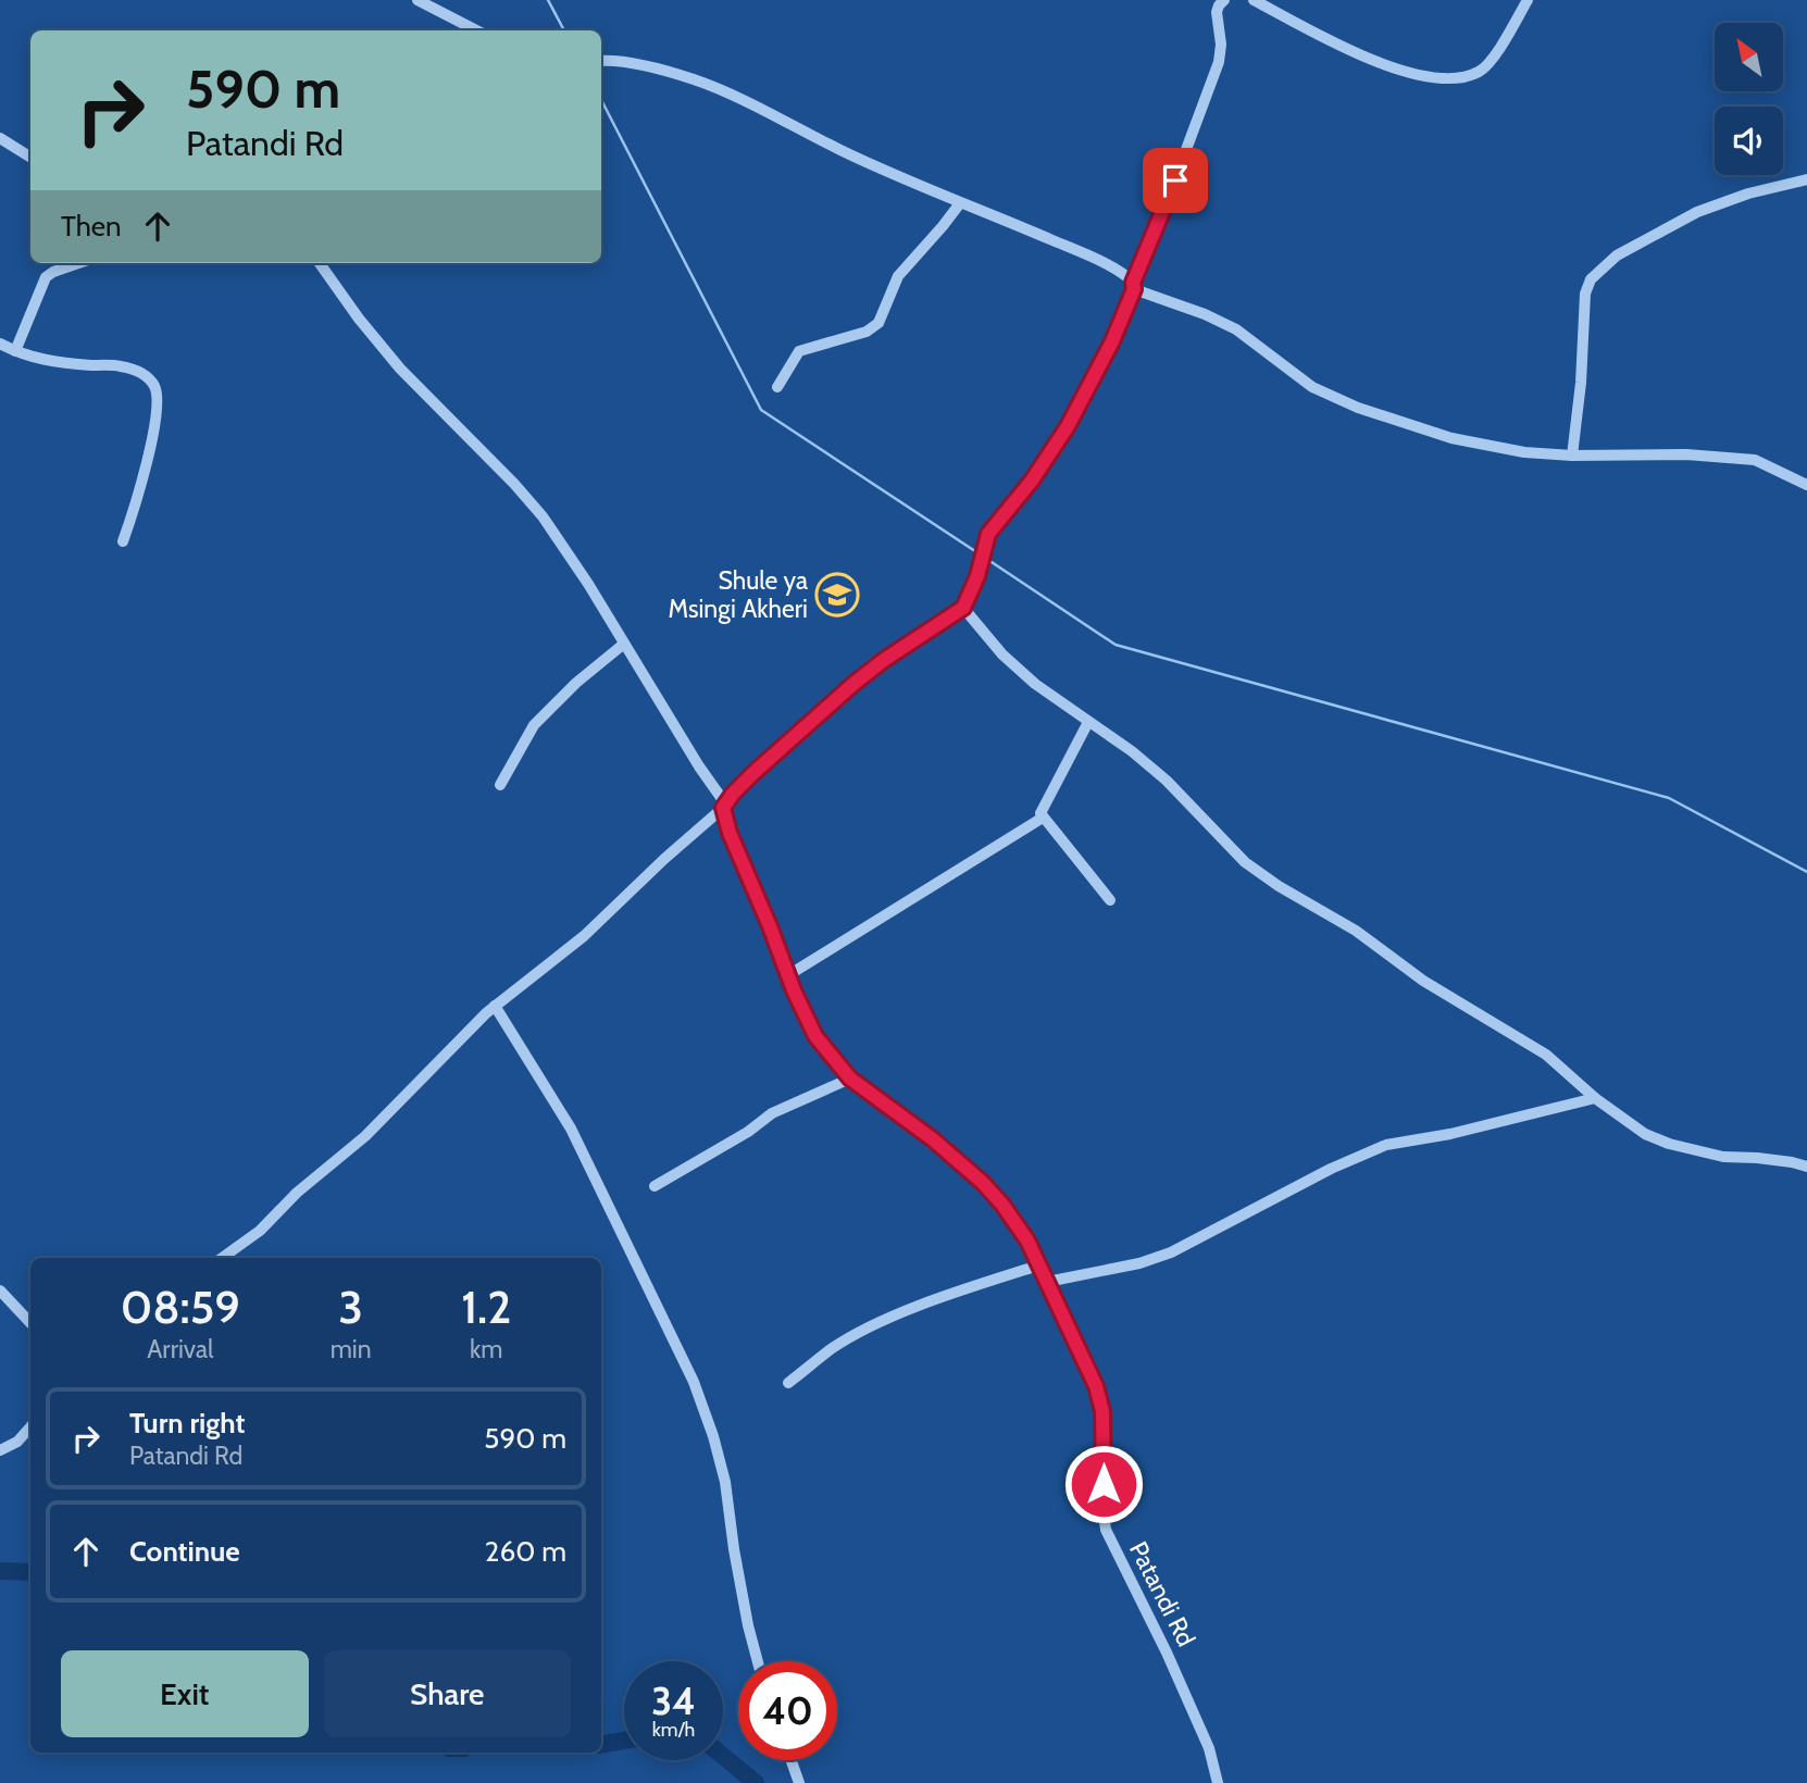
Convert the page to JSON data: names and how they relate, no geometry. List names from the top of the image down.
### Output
{
  "streets": {
    "street": ["Patandi Rd"]
  },
  "places": {
    "school or university": ["Shule ya Msingi Akheri"]
  },
  "north": "top left",
  "page": {
    "turn": ["590 m", "Patandi Rd"],
    "then": "Then",
    "eta": [
      "08:59",
      "Arrival",
      "3",
      "min",
      "1.2",
      "km"
    ],
    "list": [
      {
        "name": "Turn right",
        "note": "Patandi Rd",
        "value": "590 m"
      },
      {
        "name": "Continue",
        "value": "260 m"
      }
    ],
    "buttons": ["Exit", "Share"],
    "speed": "34 km/h",
    "limit": "40"
  }
}
